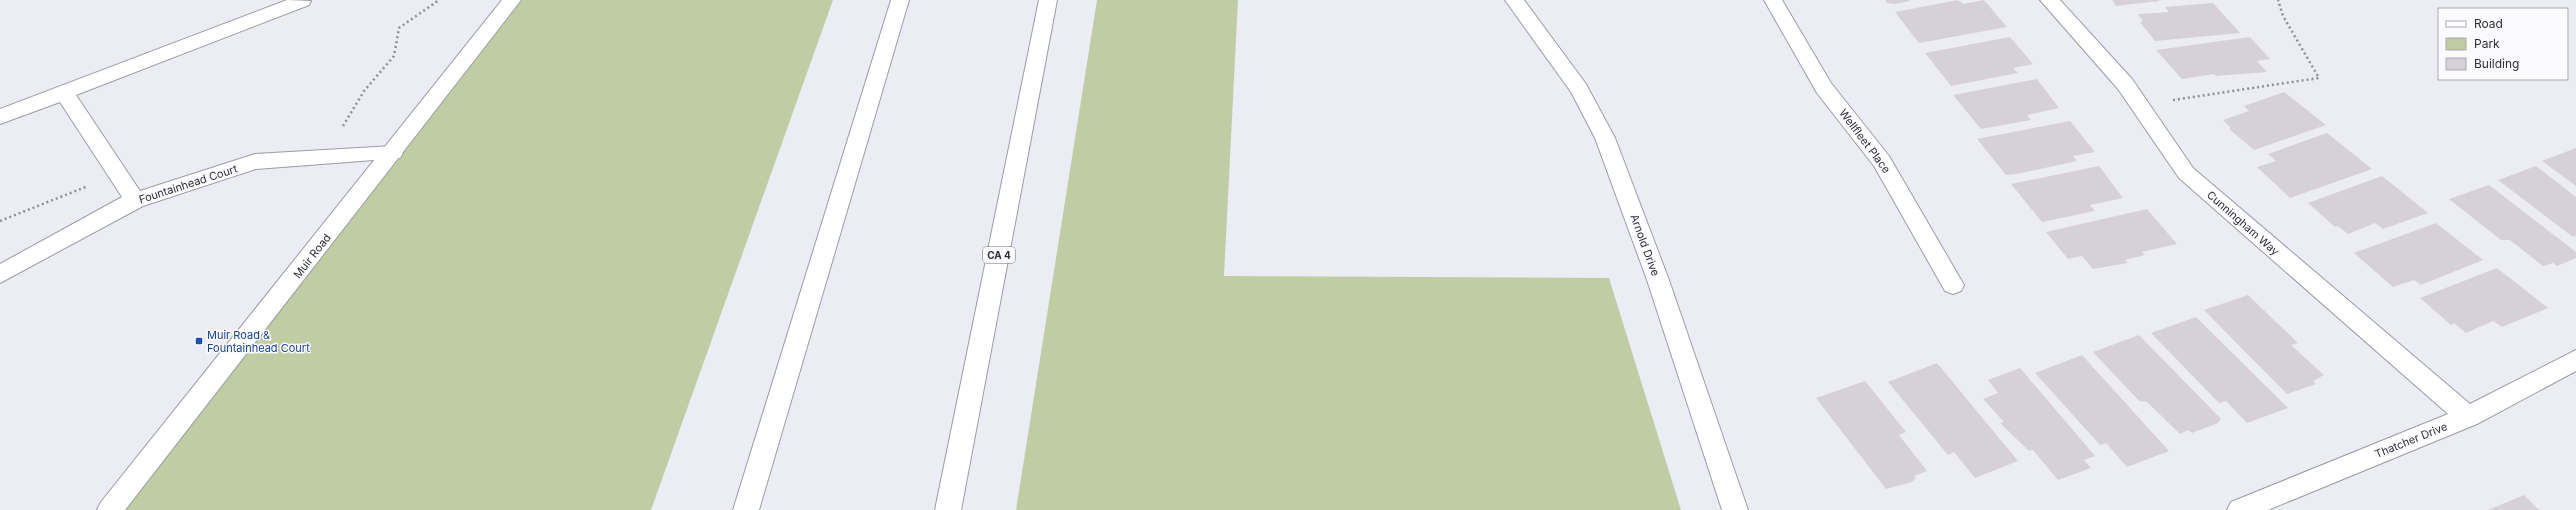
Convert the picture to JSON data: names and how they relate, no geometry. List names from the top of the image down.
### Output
{
  "streets": {
    "main road": [
      "Wellfleet Place",
      "Fountainhead Court",
      "Cunningham Way",
      "Arnold Drive",
      "CA 4",
      "Muir Road",
      "Thatcher Drive"
    ]
  },
  "crossings": [
    ["Fountainhead Court", "Muir Road"],
    ["Cunningham Way", "Thatcher Drive"]
  ],
  "places": {
    "transit": ["Muir Road & Fountainhead Court"]
  },
  "legend": ["Road", "Park", "Building"]
}
